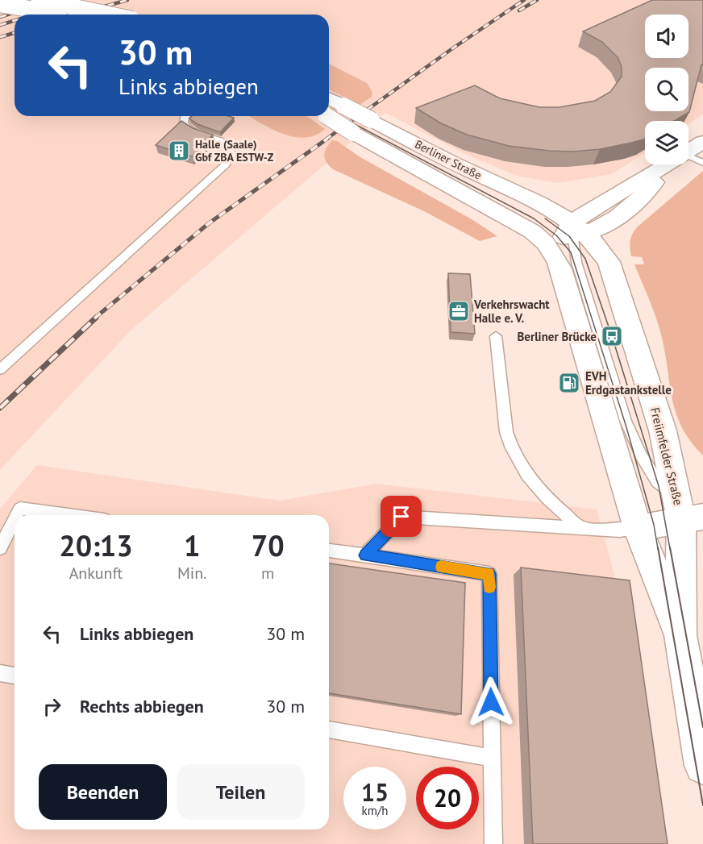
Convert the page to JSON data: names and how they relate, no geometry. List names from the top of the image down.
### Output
{
  "streets": {
    "street": ["Berliner Straße", "Freiimfelder Straße"]
  },
  "crossings": [
    ["Berliner Straße", "Freiimfelder Straße"]
  ],
  "places": {
    "building": ["Halle (Saale) Gbf ZBA ESTW-Z"],
    "office": ["Verkehrswacht Halle e. V."],
    "bus stop": ["Berliner Brücke"],
    "fuel station": ["EVH Erdgastankstelle"]
  },
  "page": {
    "turn": ["30 m", "Links abbiegen"],
    "eta": [
      "20:13",
      "Ankunft",
      "1",
      "Min.",
      "70",
      "m"
    ],
    "list": [
      {
        "name": "Links abbiegen",
        "value": "30 m"
      },
      {
        "name": "Rechts abbiegen",
        "value": "30 m"
      }
    ],
    "buttons": ["Beenden", "Teilen"],
    "speed": "15 km/h",
    "limit": "20"
  }
}
